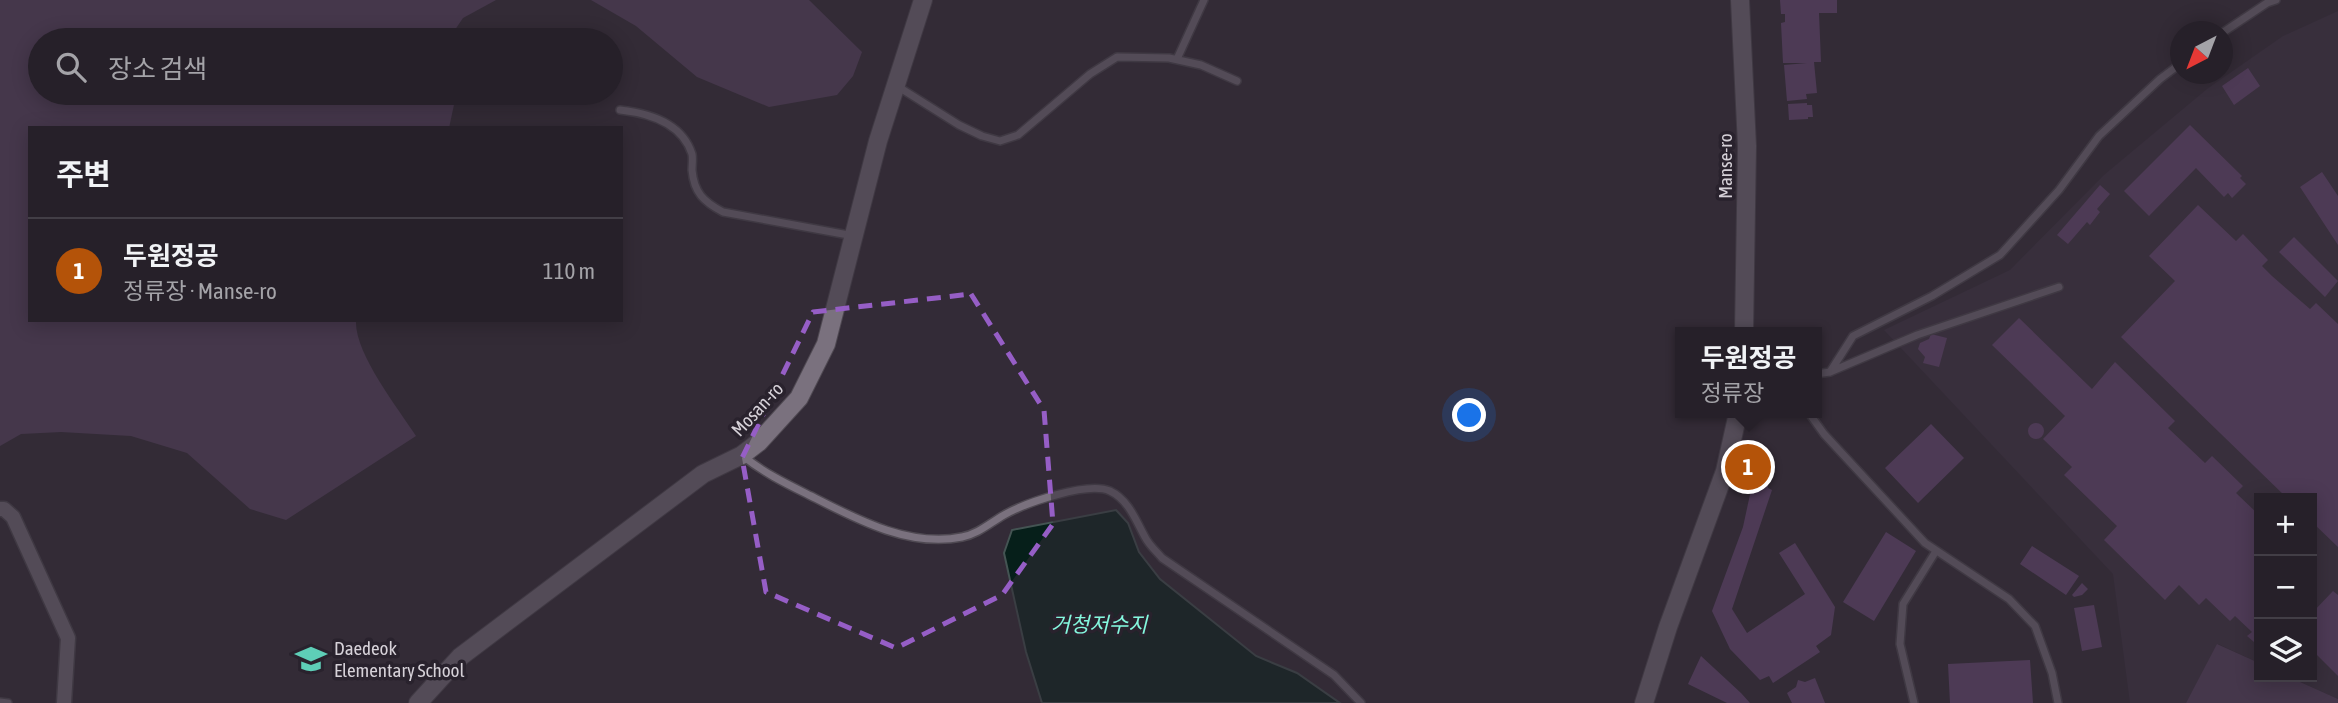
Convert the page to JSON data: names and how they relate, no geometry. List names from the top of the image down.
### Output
{
  "streets": {
    "street": ["Manse-ro", "Mosan-ro"]
  },
  "water": ["거청저수지"],
  "places": {
    "school or university": ["Daedeok Elementary School"]
  },
  "north": "bottom left",
  "page": {
    "search": "장소 검색",
    "heading": "주변",
    "list": [
      {
        "mark": "1",
        "name": "두원정공",
        "note": "정류장 · Manse-ro",
        "value": "110 m"
      }
    ],
    "popup": ["두원정공", "정류장"],
    "pins": "1",
    "map_buttons": ["+", "−"]
  }
}
